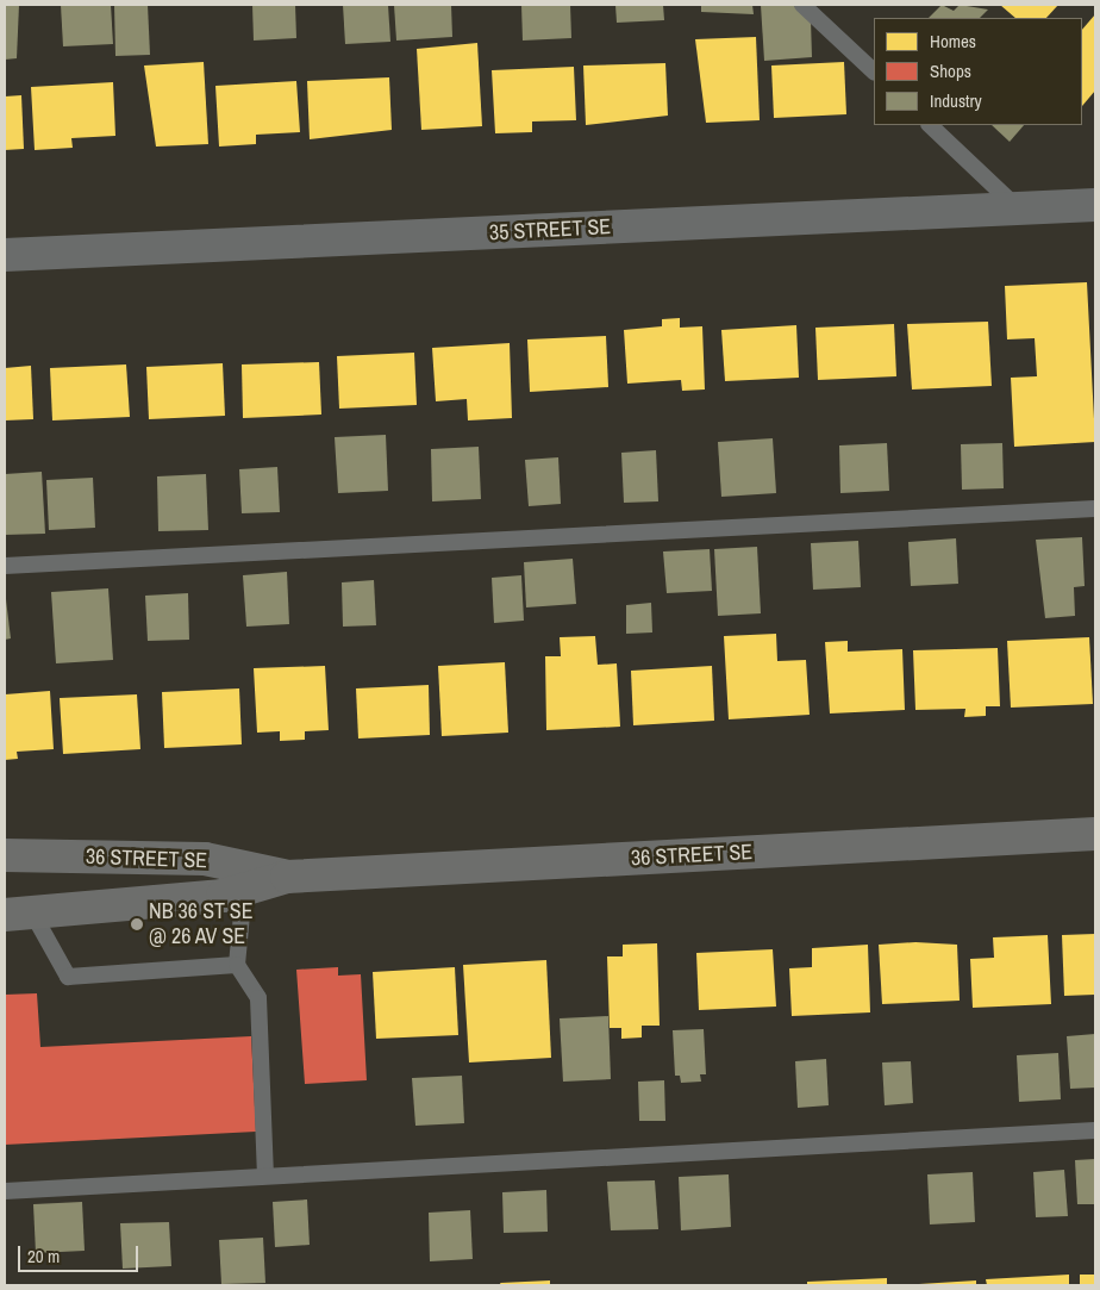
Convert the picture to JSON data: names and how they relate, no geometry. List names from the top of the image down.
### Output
{
  "streets": {
    "main road": ["36 STREET SE"],
    "street": ["35 STREET SE"]
  },
  "places": ["NB 36 ST SE @ 26 AV SE"],
  "legend": ["Homes", "Shops", "Industry"],
  "scale_bar": "20 m"
}
